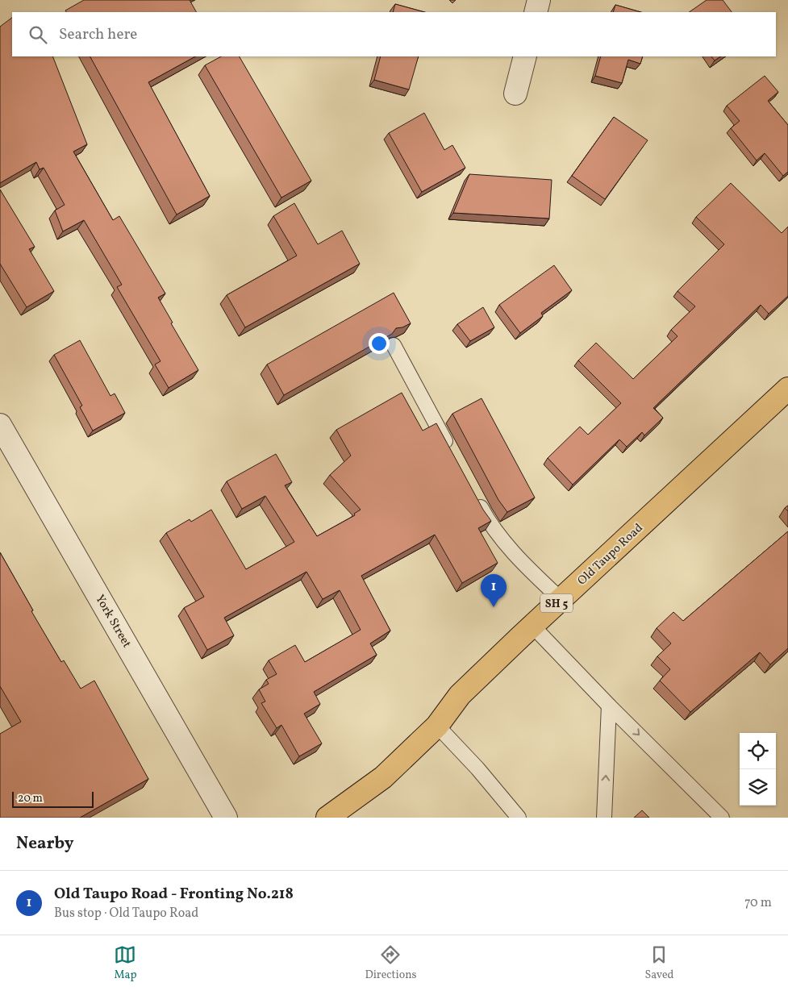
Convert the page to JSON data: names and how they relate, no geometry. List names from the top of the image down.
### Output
{
  "streets": {
    "highway": ["Old Taupo Road", "SH 5"],
    "street": ["York Street"]
  },
  "scale_bar": "20 m",
  "page": {
    "search": "Search here",
    "pins": "1",
    "scale": "20 m",
    "heading": "Nearby",
    "list": [
      {
        "mark": "1",
        "name": "Old Taupo Road - Fronting No.218",
        "note": "Bus stop · Old Taupo Road",
        "value": "70 m"
      }
    ],
    "nav": ["Map", "Directions", "Saved"]
  }
}
